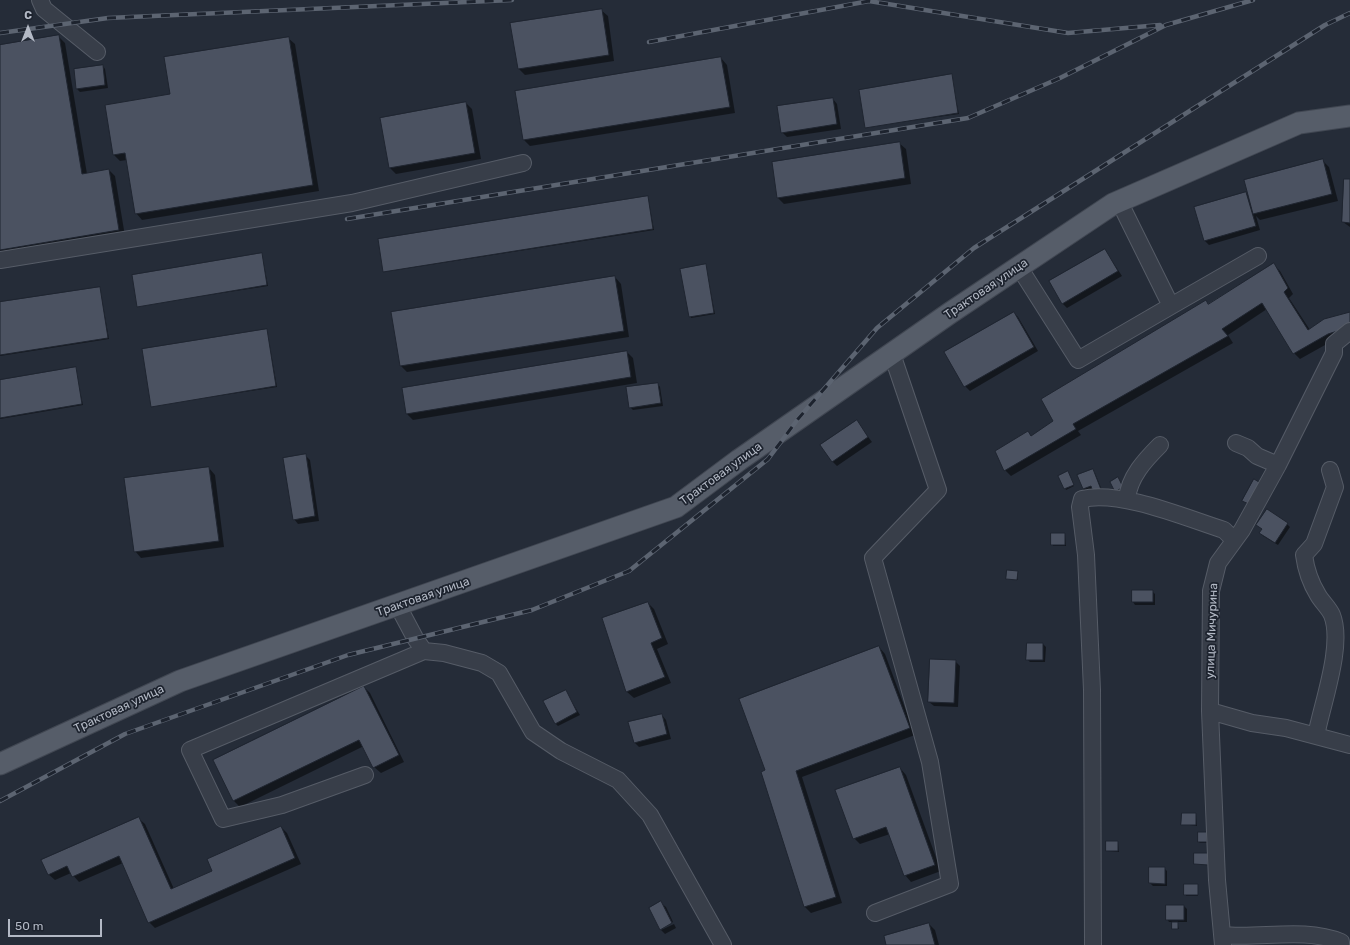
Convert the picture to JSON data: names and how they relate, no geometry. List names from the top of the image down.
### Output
{
  "streets": {
    "main road": ["Трактовая улица"],
    "street": ["улица Мичурина"]
  },
  "scale_bar": "50 m",
  "north": "top"
}
